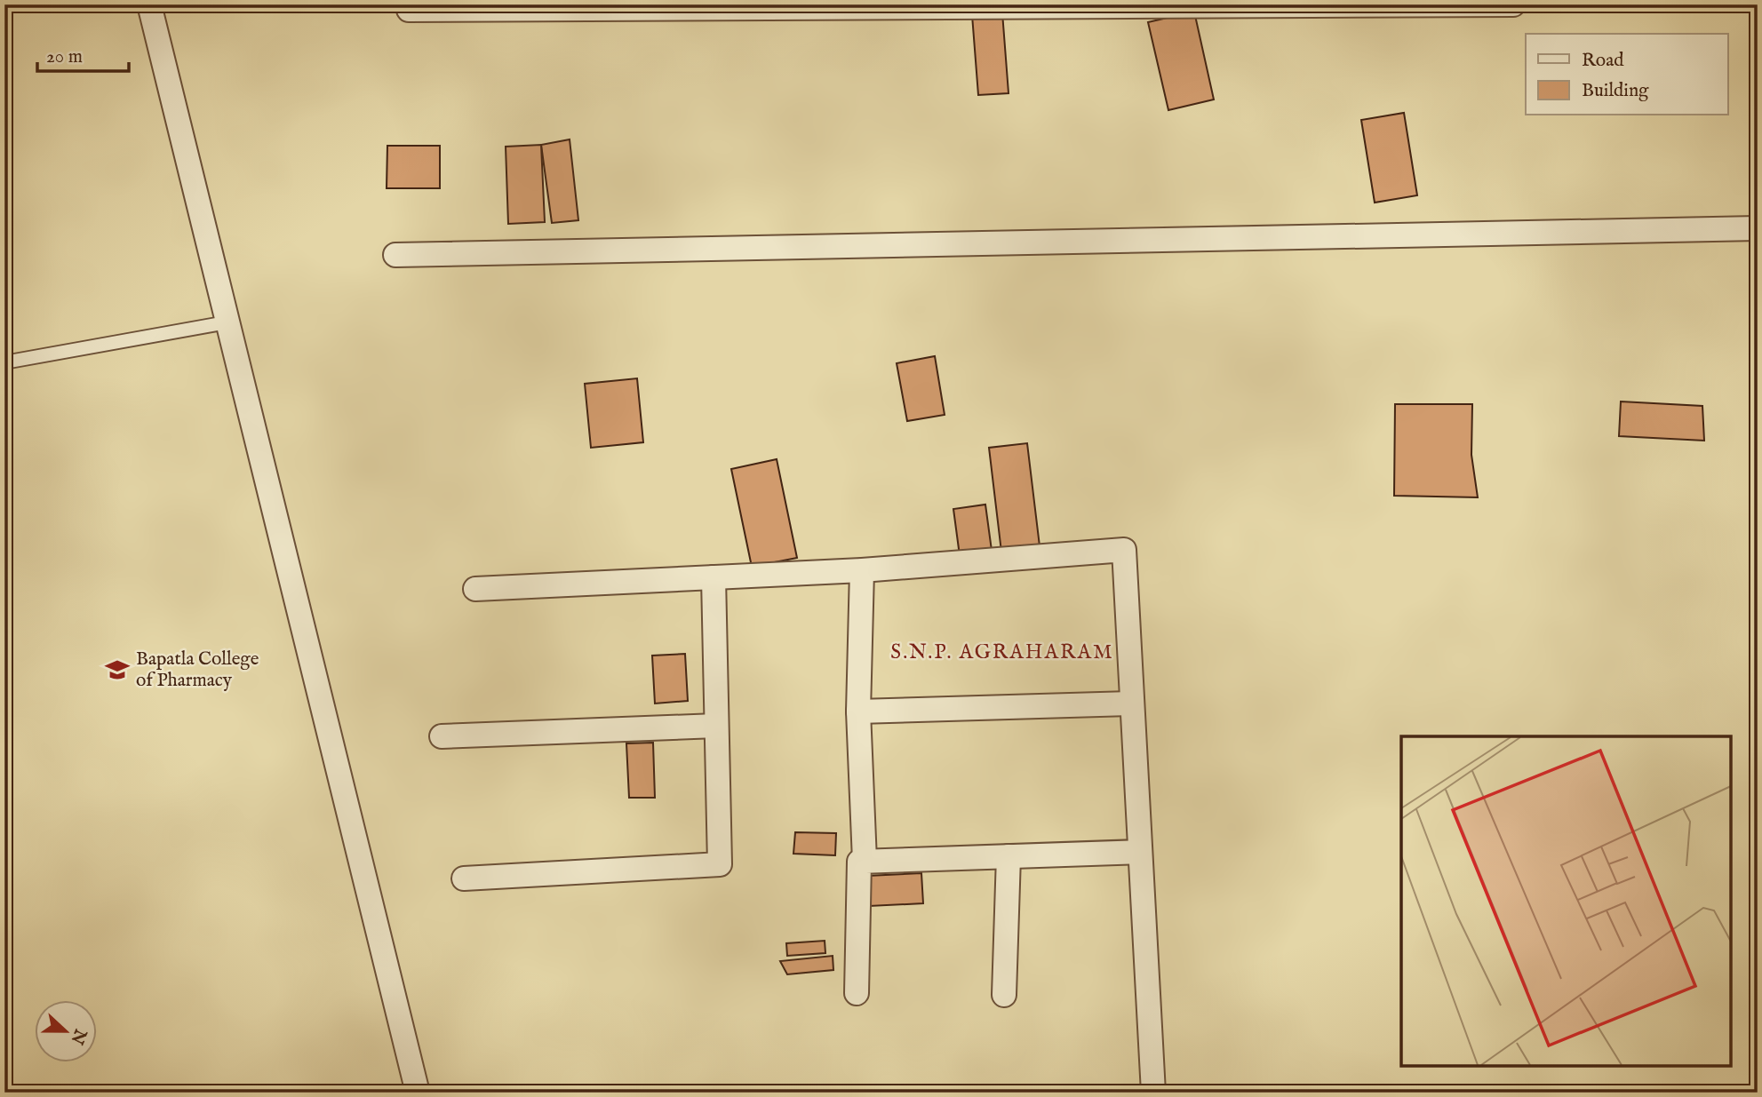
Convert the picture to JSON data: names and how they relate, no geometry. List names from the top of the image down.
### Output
{
  "districts": ["S.N.P. AGRAHARAM"],
  "places": {
    "school or university": ["Bapatla College of Pharmacy"]
  },
  "legend": ["Road", "Building"],
  "scale_bar": "20 m",
  "north": "right"
}
